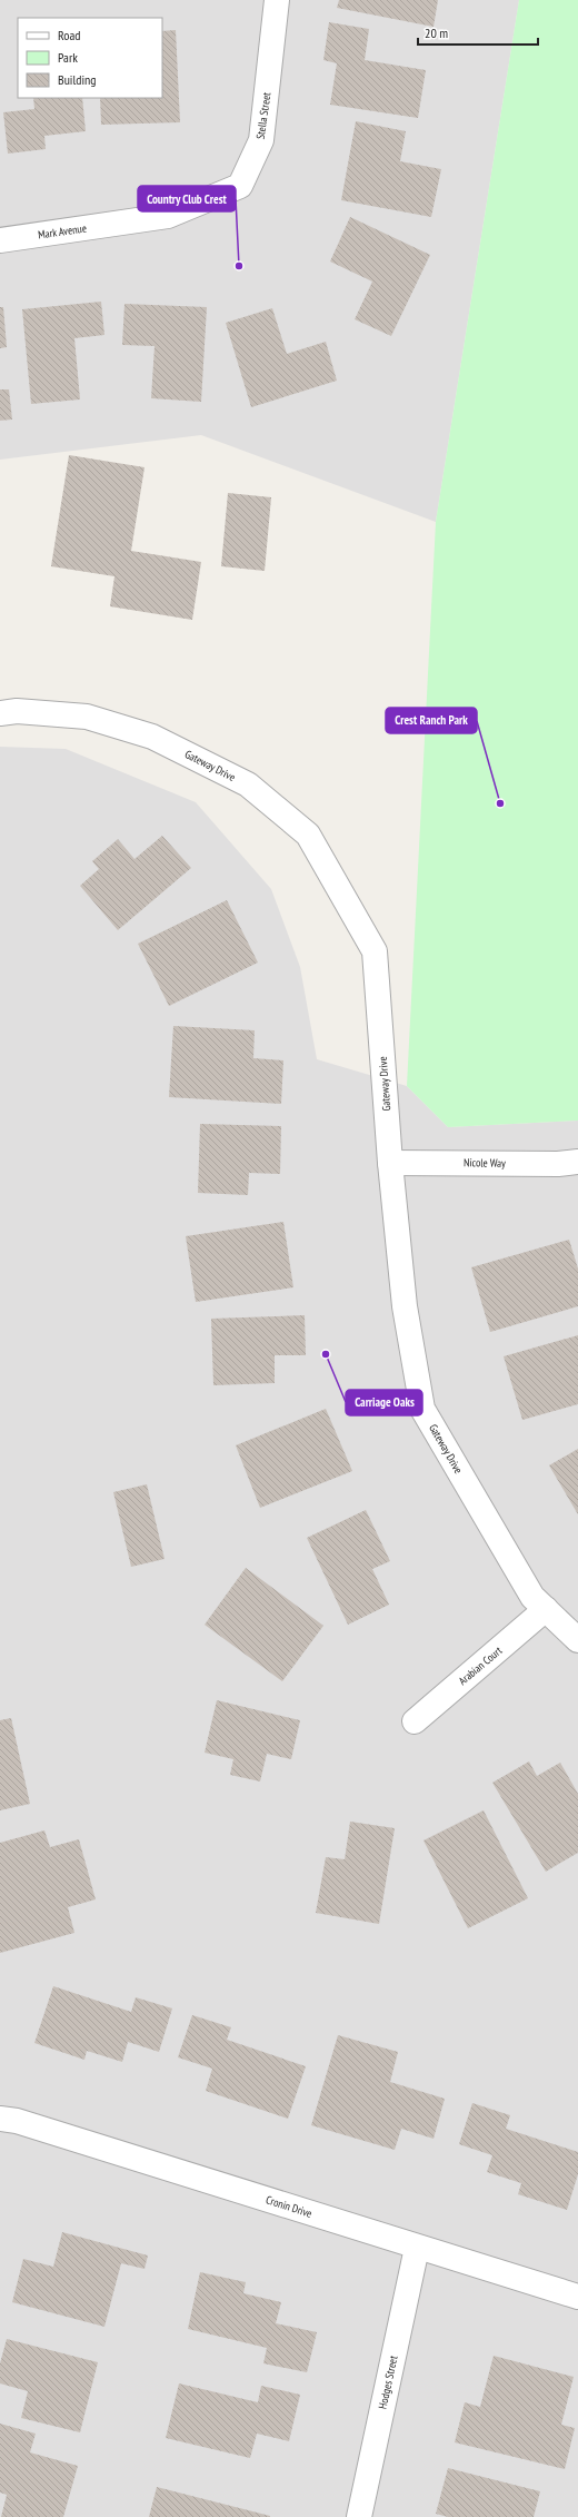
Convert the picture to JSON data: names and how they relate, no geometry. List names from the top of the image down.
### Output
{
  "streets": {
    "street": [
      "Stella Street",
      "Mark Avenue",
      "Gateway Drive",
      "Nicole Way",
      "Arabian Court",
      "Cronin Drive",
      "Hodges Street"
    ]
  },
  "crossings": [
    ["Stella Street", "Mark Avenue"],
    ["Gateway Drive", "Nicole Way"],
    ["Gateway Drive", "Arabian Court"],
    ["Cronin Drive", "Hodges Street"]
  ],
  "places": ["Country Club Crest", "Crest Ranch Park", "Carriage Oaks"],
  "legend": ["Road", "Park", "Building"],
  "scale_bar": "20 m"
}
